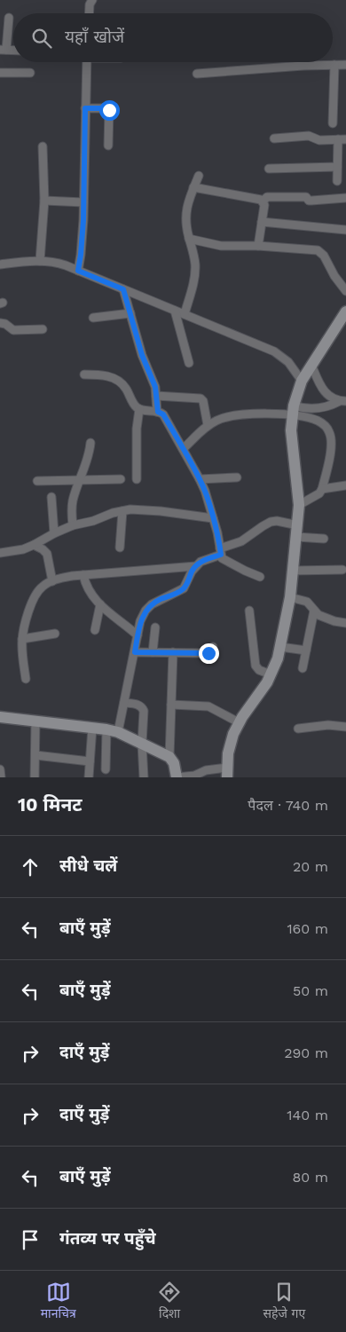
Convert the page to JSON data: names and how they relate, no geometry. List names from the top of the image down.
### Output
{
  "page": {
    "search": "यहाँ खोजें",
    "heading": ["10 मिनट", "पैदल · 740 m"],
    "list": [
      ["सीधे चलें", "20 m"],
      ["बाएँ मुड़ें", "160 m"],
      ["बाएँ मुड़ें", "50 m"],
      ["दाएँ मुड़ें", "290 m"],
      ["दाएँ मुड़ें", "140 m"],
      ["बाएँ मुड़ें", "80 m"],
      "गंतव्य पर पहुँचे"
    ],
    "nav": ["मानचित्र", "दिशा", "सहेजे गए"]
  }
}
